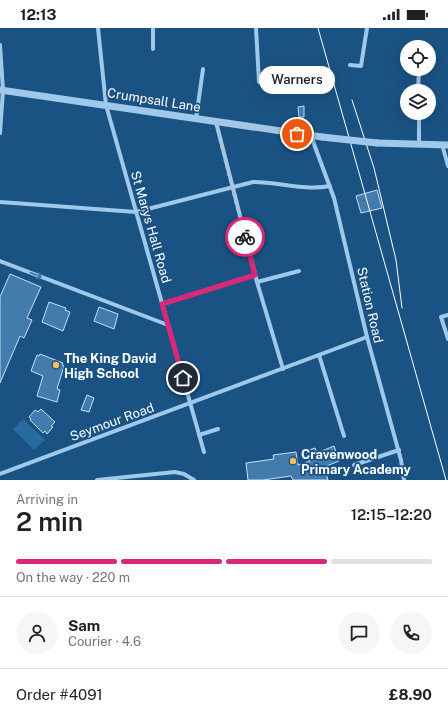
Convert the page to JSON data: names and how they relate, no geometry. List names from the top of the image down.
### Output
{
  "streets": {
    "street": [
      "Crumpsall Lane",
      "St Marys Hall Road",
      "Station Road",
      "Seymour Road"
    ]
  },
  "crossings": [
    ["Crumpsall Lane", "St Marys Hall Road"],
    ["Crumpsall Lane", "Station Road"],
    ["St Marys Hall Road", "Seymour Road"],
    ["Station Road", "Seymour Road"]
  ],
  "places": ["Warners", "The King David High School", "Cravenwood Primary Academy"],
  "page": {
    "status": "12:13",
    "bubble": "Warners",
    "heading": ["2 min", "Arriving in", "12:15–12:20"],
    "panel": [
      "Sam",
      "Courier · 4.6",
      "Order #4091",
      "£8.90"
    ],
    "bar": "On the way · 220 m"
  }
}
